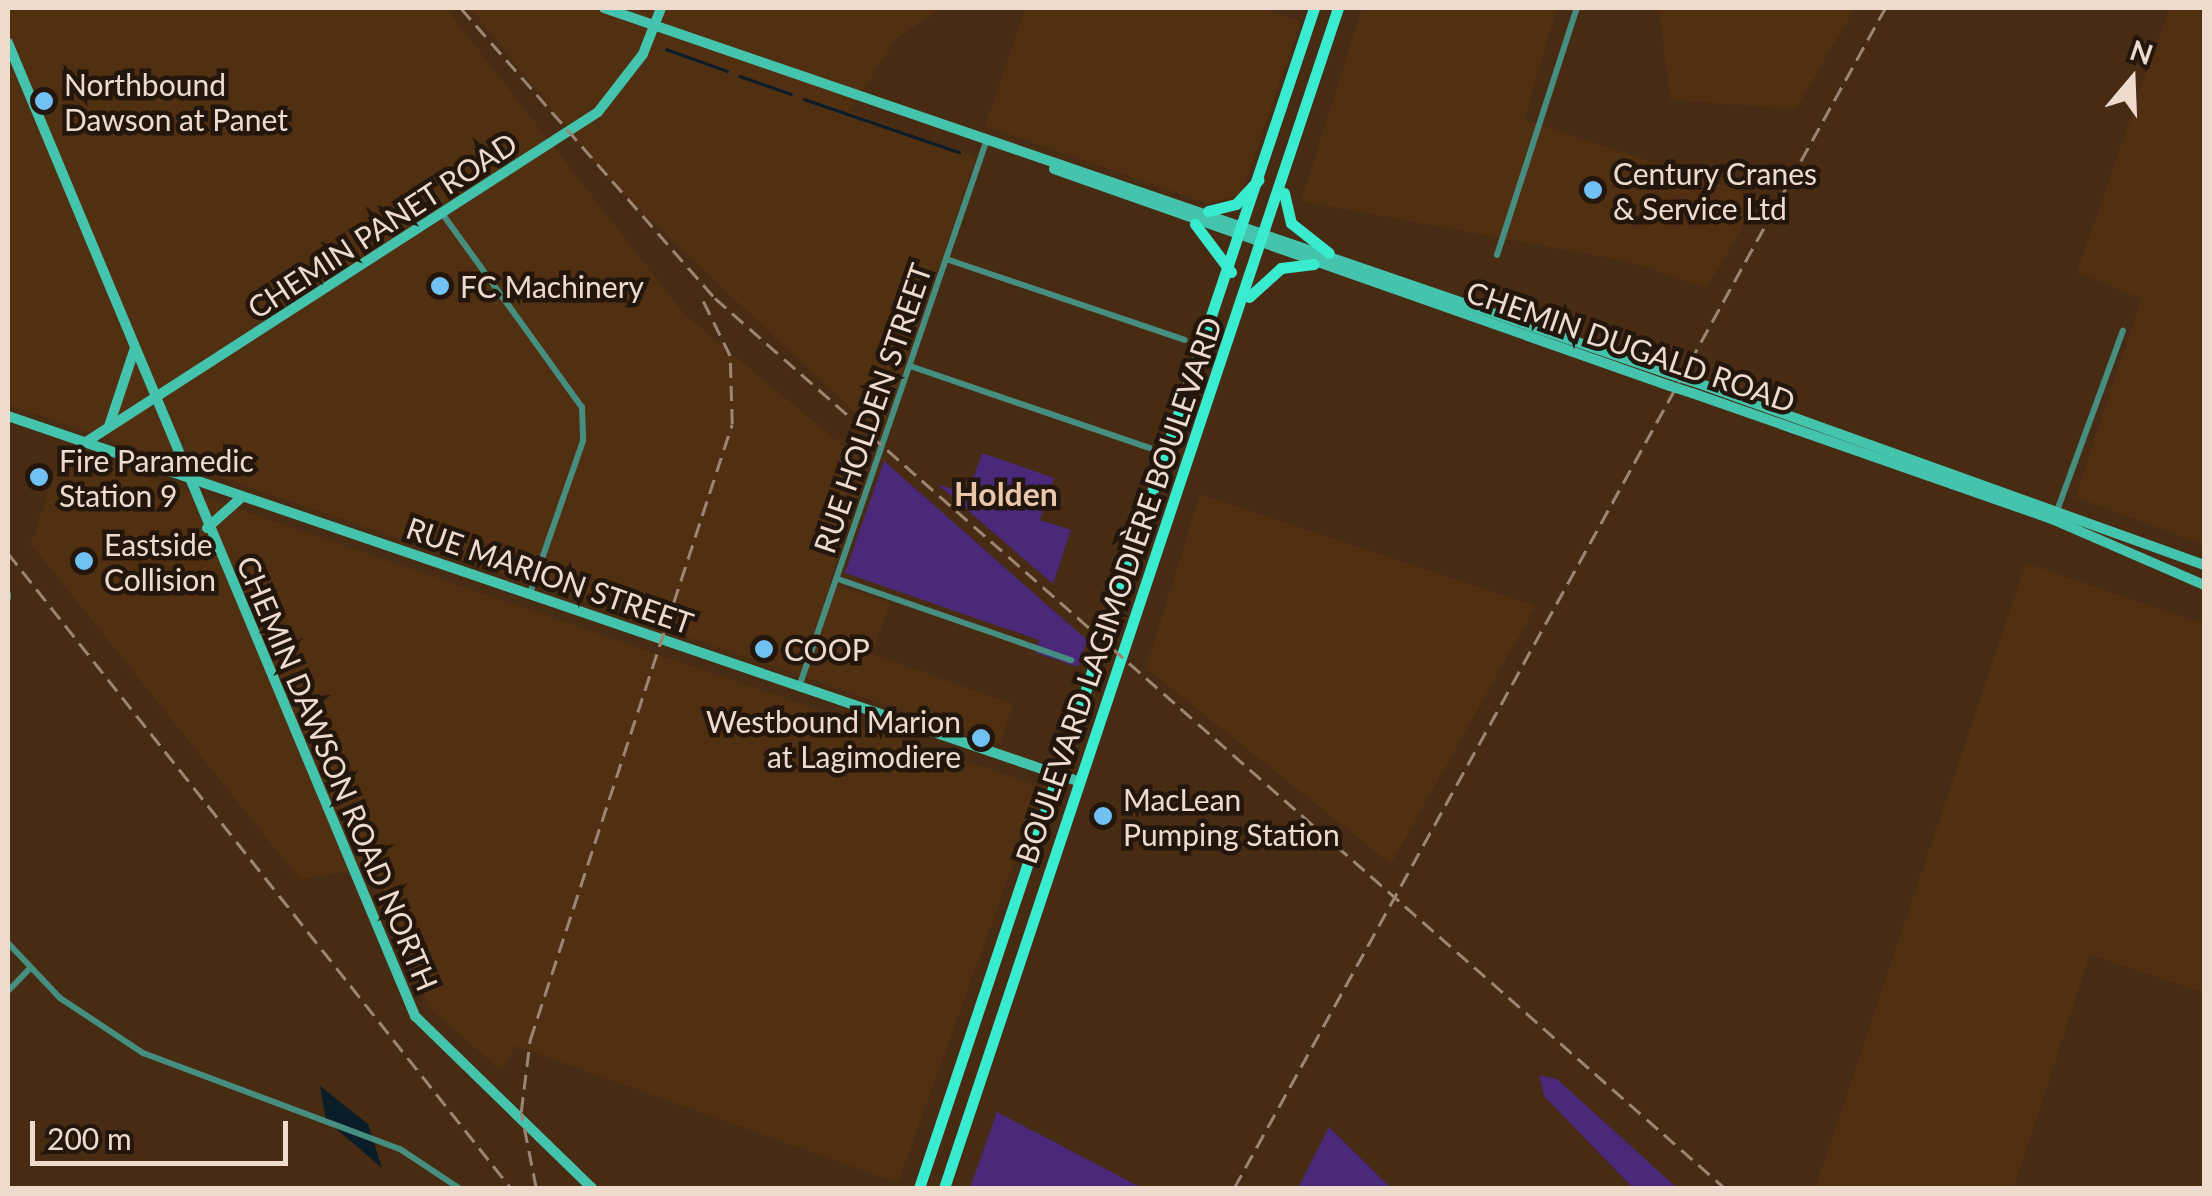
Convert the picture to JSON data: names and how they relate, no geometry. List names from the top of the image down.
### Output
{
  "streets": {
    "main road": [
      "CHEMIN PANET ROAD",
      "CHEMIN DUGALD ROAD",
      "RUE MARION STREET",
      "BOULEVARD LAGIMODIÈRE BOULEVARD",
      "CHEMIN DAWSON ROAD NORTH"
    ],
    "street": ["RUE HOLDEN STREET"]
  },
  "crossings": [
    ["CHEMIN PANET ROAD", "CHEMIN DUGALD ROAD"],
    ["CHEMIN PANET ROAD", "RUE MARION STREET"],
    ["CHEMIN PANET ROAD", "CHEMIN DAWSON ROAD NORTH"],
    ["CHEMIN DUGALD ROAD", "RUE HOLDEN STREET"],
    ["CHEMIN DUGALD ROAD", "BOULEVARD LAGIMODIÈRE BOULEVARD"],
    ["RUE HOLDEN STREET", "RUE MARION STREET"],
    ["RUE MARION STREET", "BOULEVARD LAGIMODIÈRE BOULEVARD"],
    ["RUE MARION STREET", "CHEMIN DAWSON ROAD NORTH"]
  ],
  "districts": ["Holden"],
  "places": [
    "Northbound Dawson at Panet",
    "Century Cranes & Service Ltd",
    "FC Machinery",
    "Fire Paramedic Station 9",
    "Eastside Collision",
    "COOP",
    "Westbound Marion at Lagimodiere",
    "MacLean Pumping Station"
  ],
  "scale_bar": "200 m",
  "north": "top"
}
